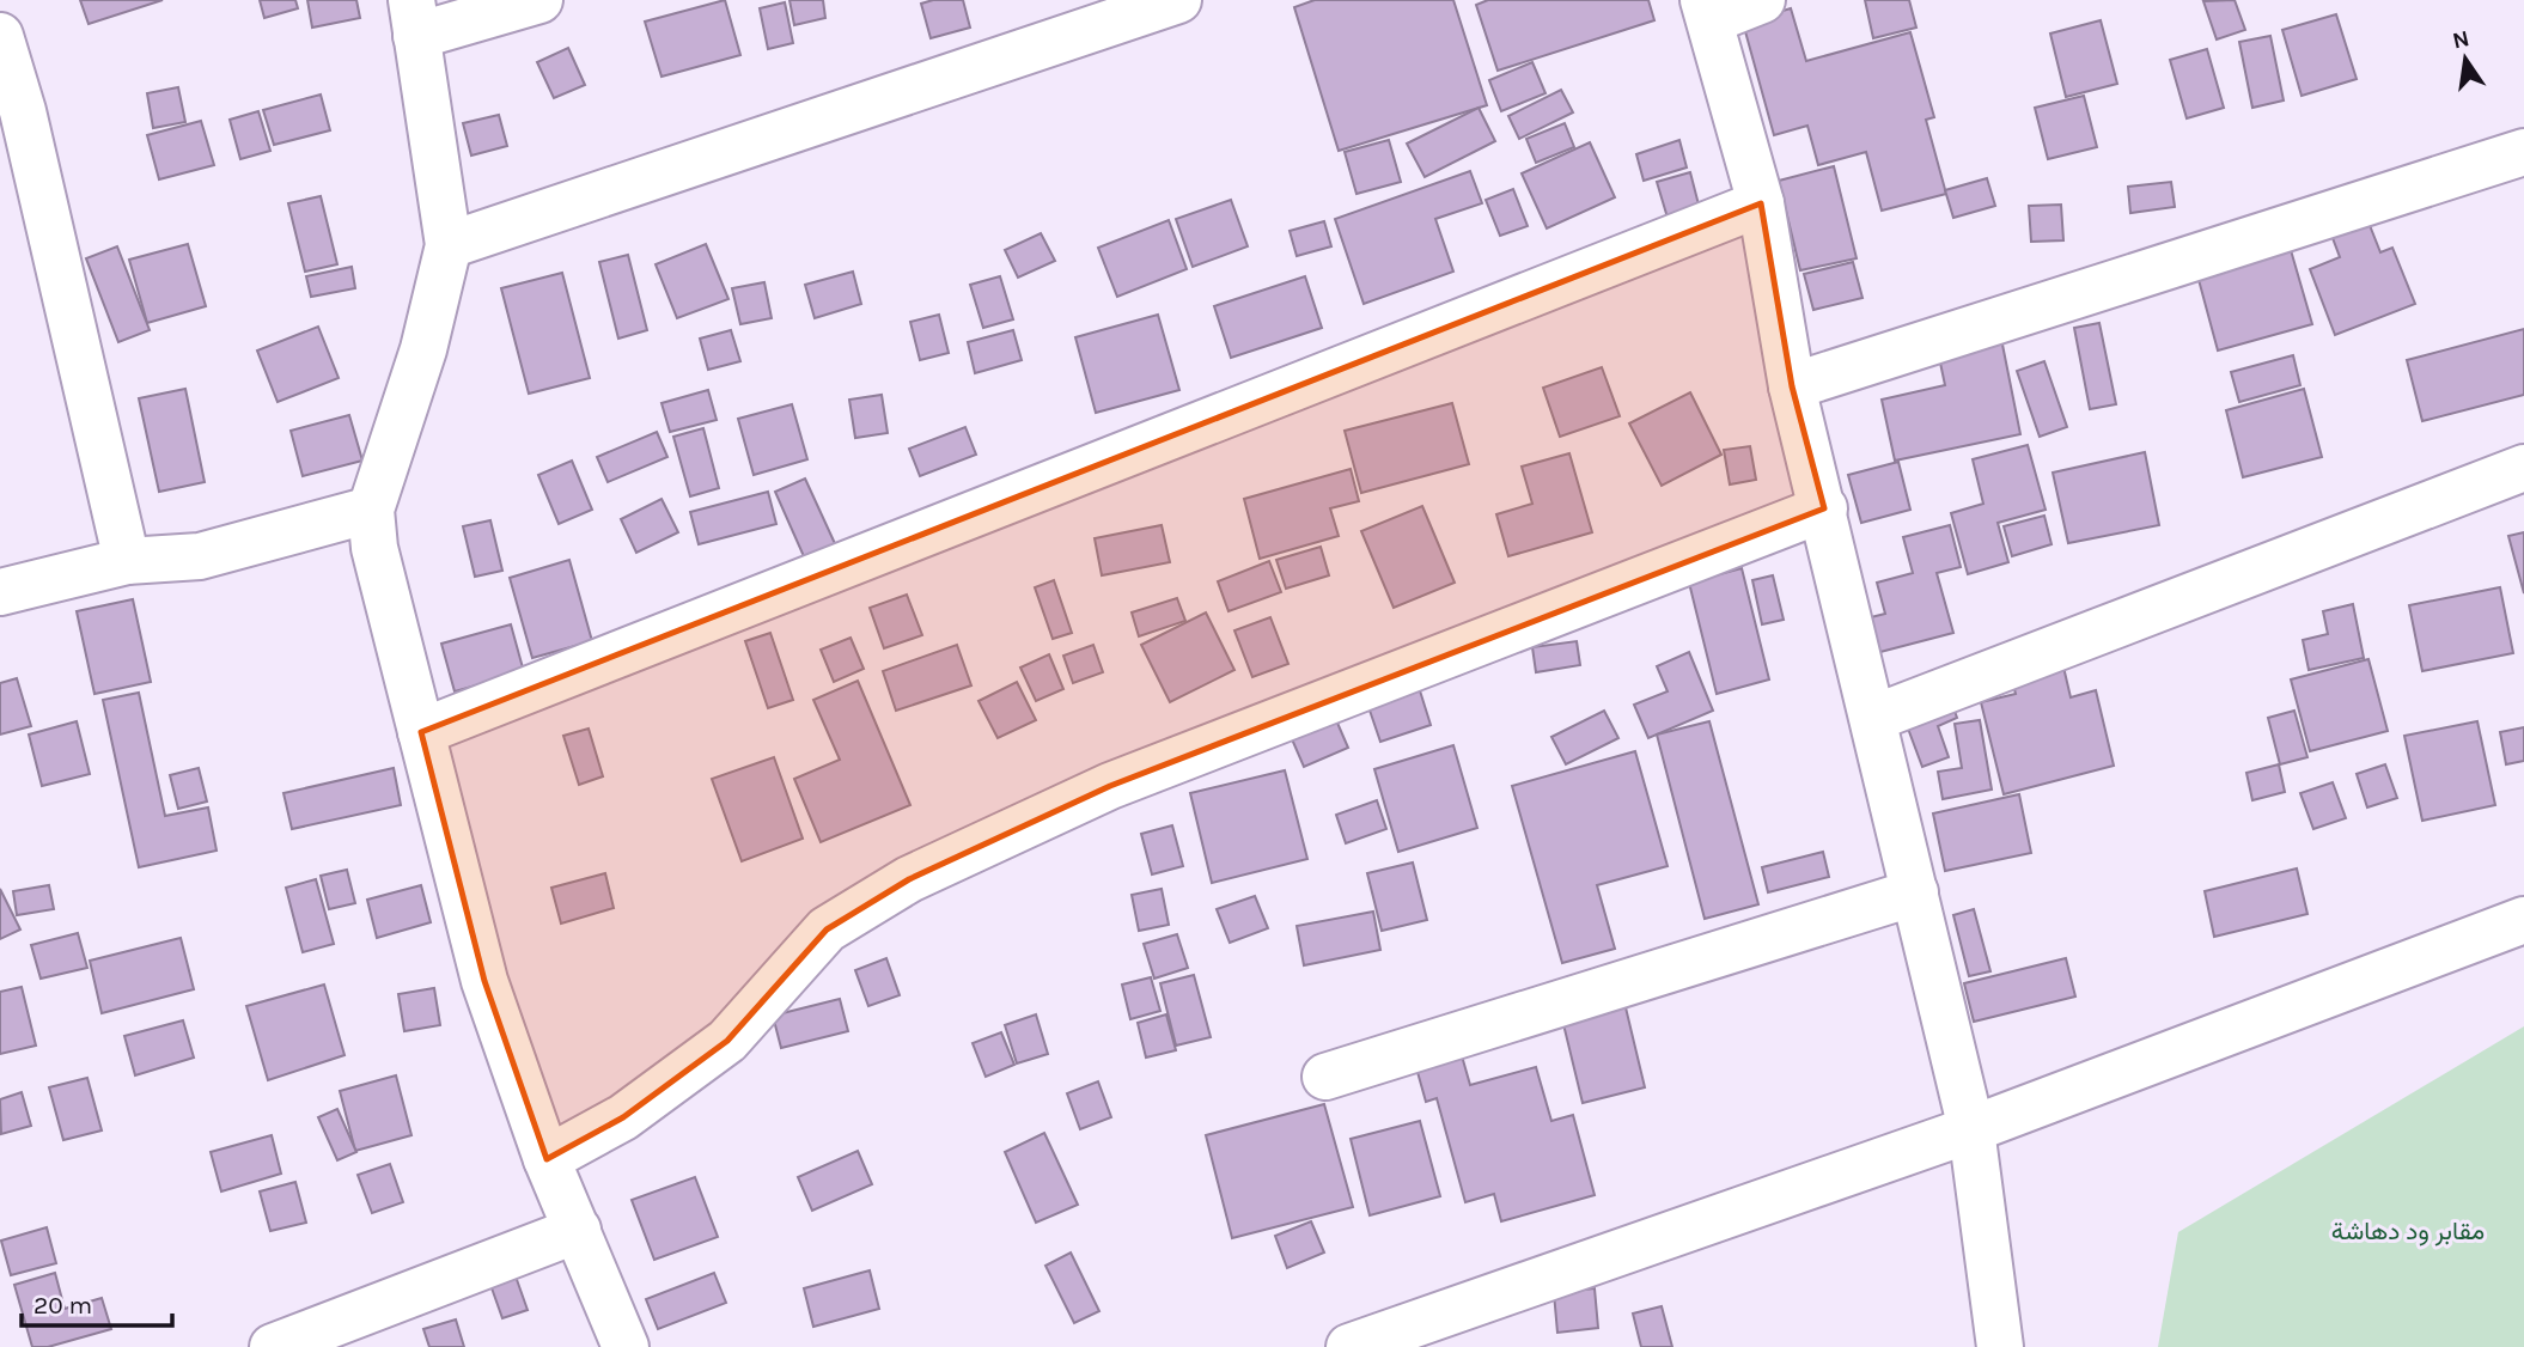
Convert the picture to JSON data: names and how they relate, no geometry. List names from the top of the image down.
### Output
{
  "parks": ["مقابر ود دهاشة"],
  "scale_bar": "20 m",
  "north": "top"
}
